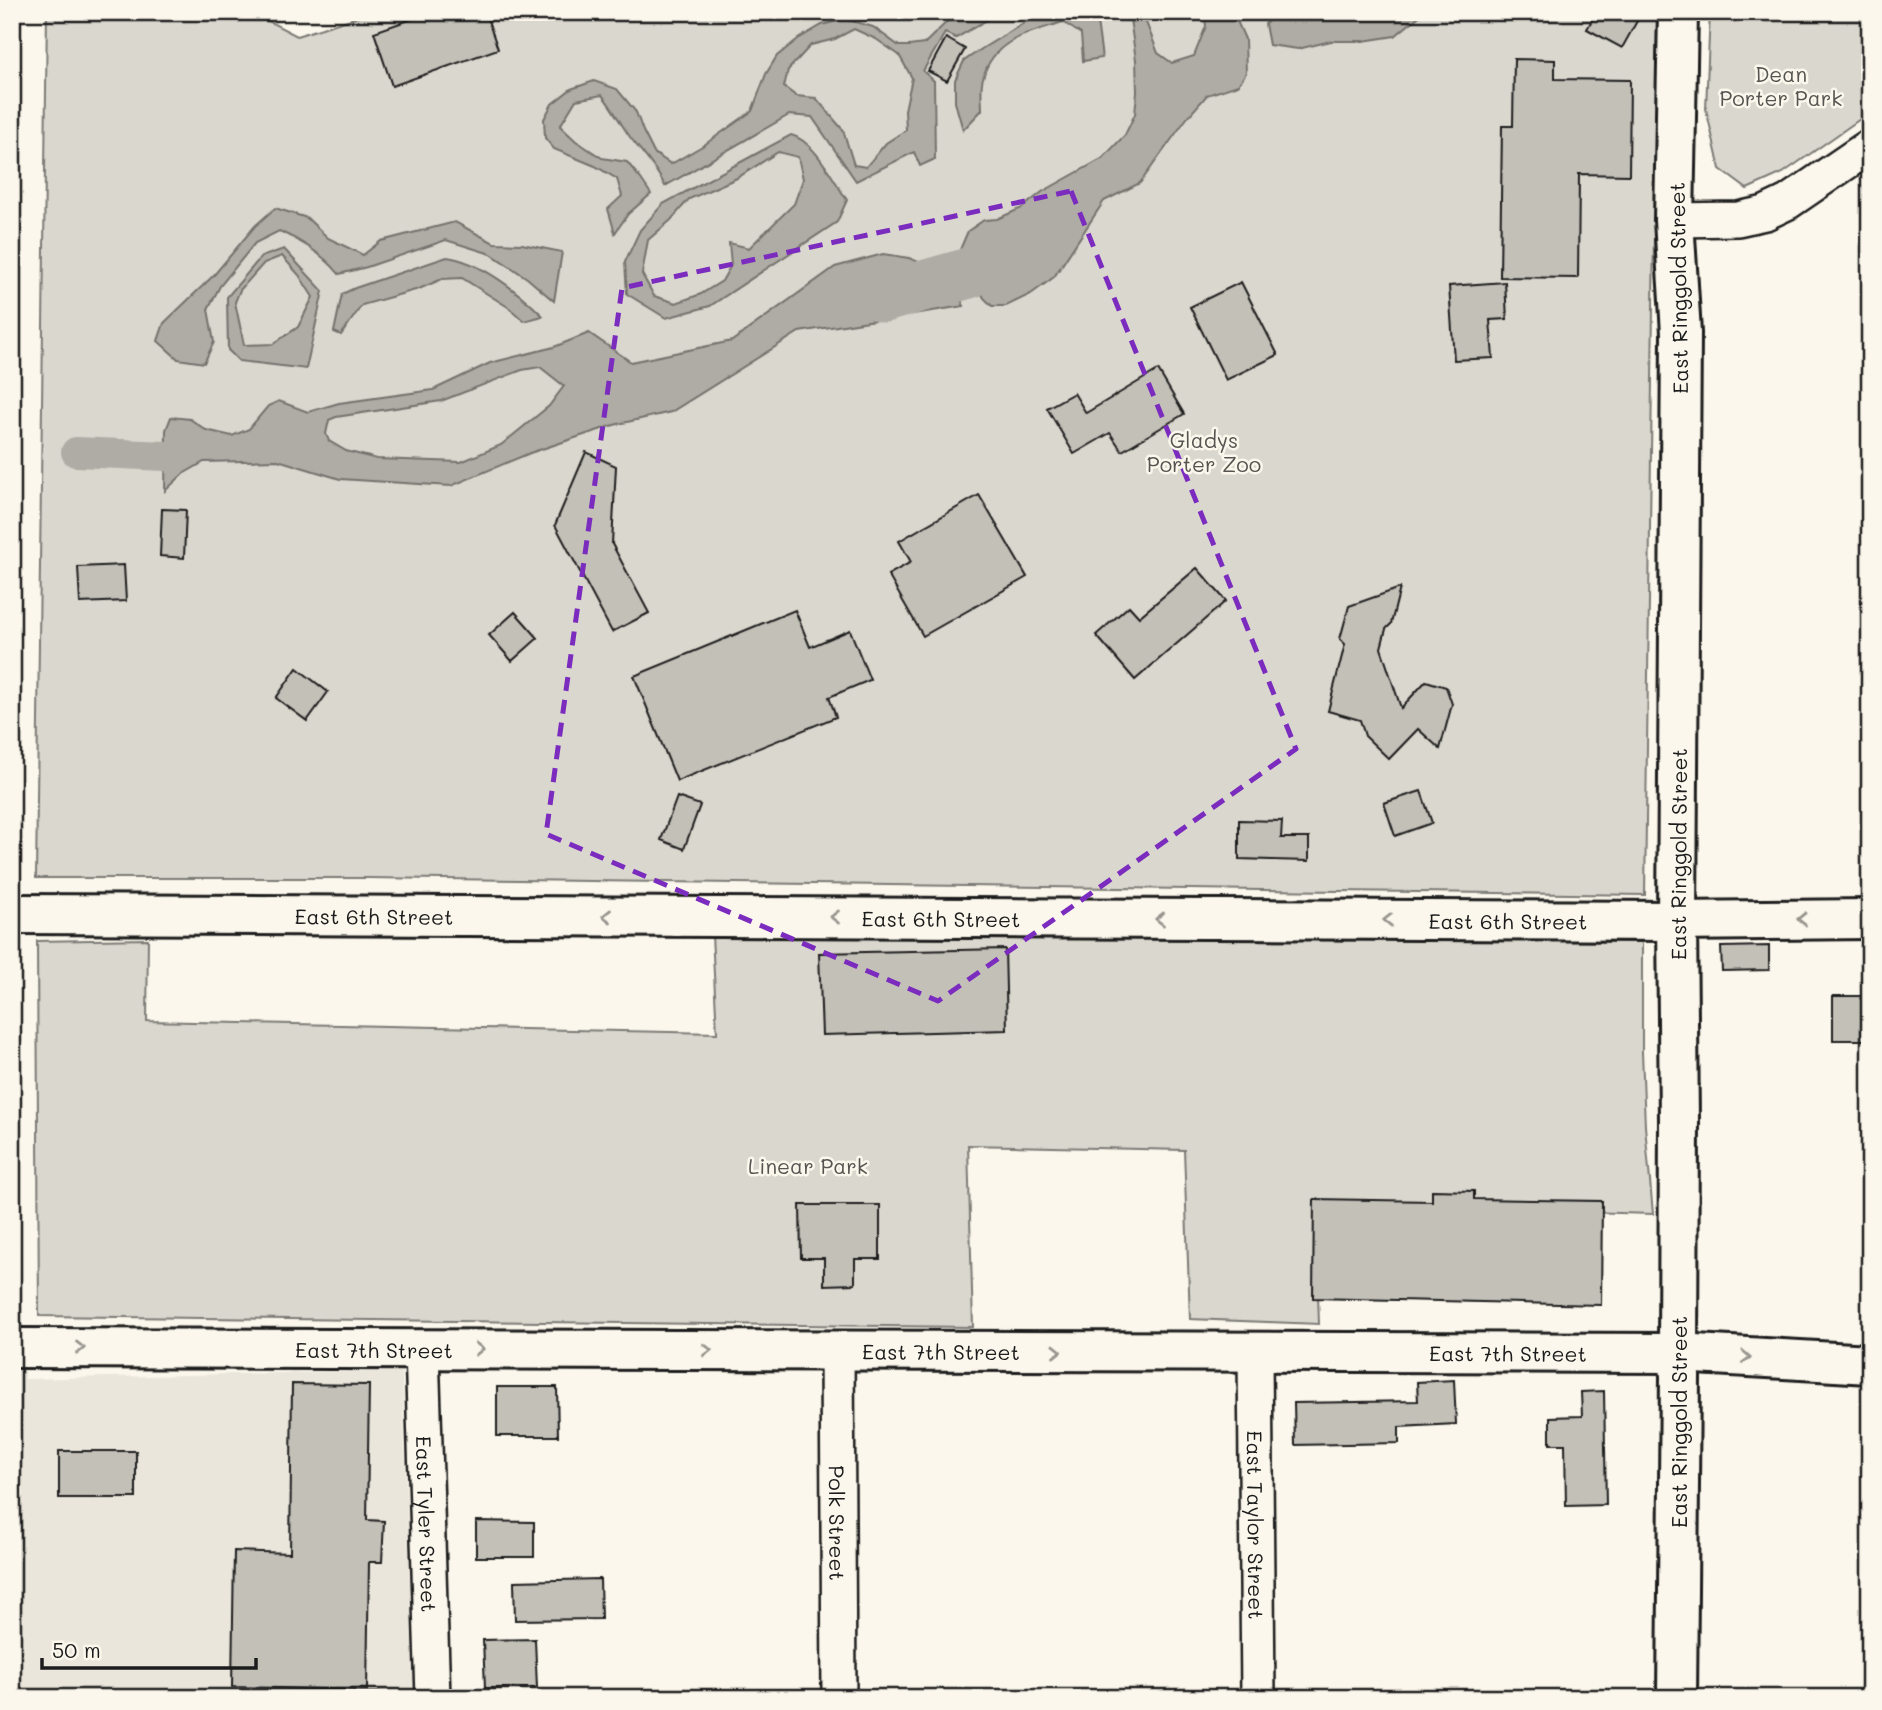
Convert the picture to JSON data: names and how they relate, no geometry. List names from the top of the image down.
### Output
{
  "streets": {
    "main road": ["East Ringgold Street", "East 6th Street", "East 7th Street"],
    "street": ["East Tyler Street", "Polk Street", "East Taylor Street"]
  },
  "crossings": [
    ["East Ringgold Street", "East 6th Street"],
    ["East Ringgold Street", "East 7th Street"],
    ["East 7th Street", "East Tyler Street"],
    ["East 7th Street", "Polk Street"],
    ["East 7th Street", "East Taylor Street"]
  ],
  "one_way": ["East 6th Street", "East 7th Street"],
  "parks": ["Dean Porter Park", "Gladys Porter Zoo", "Linear Park"],
  "scale_bar": "50 m"
}
